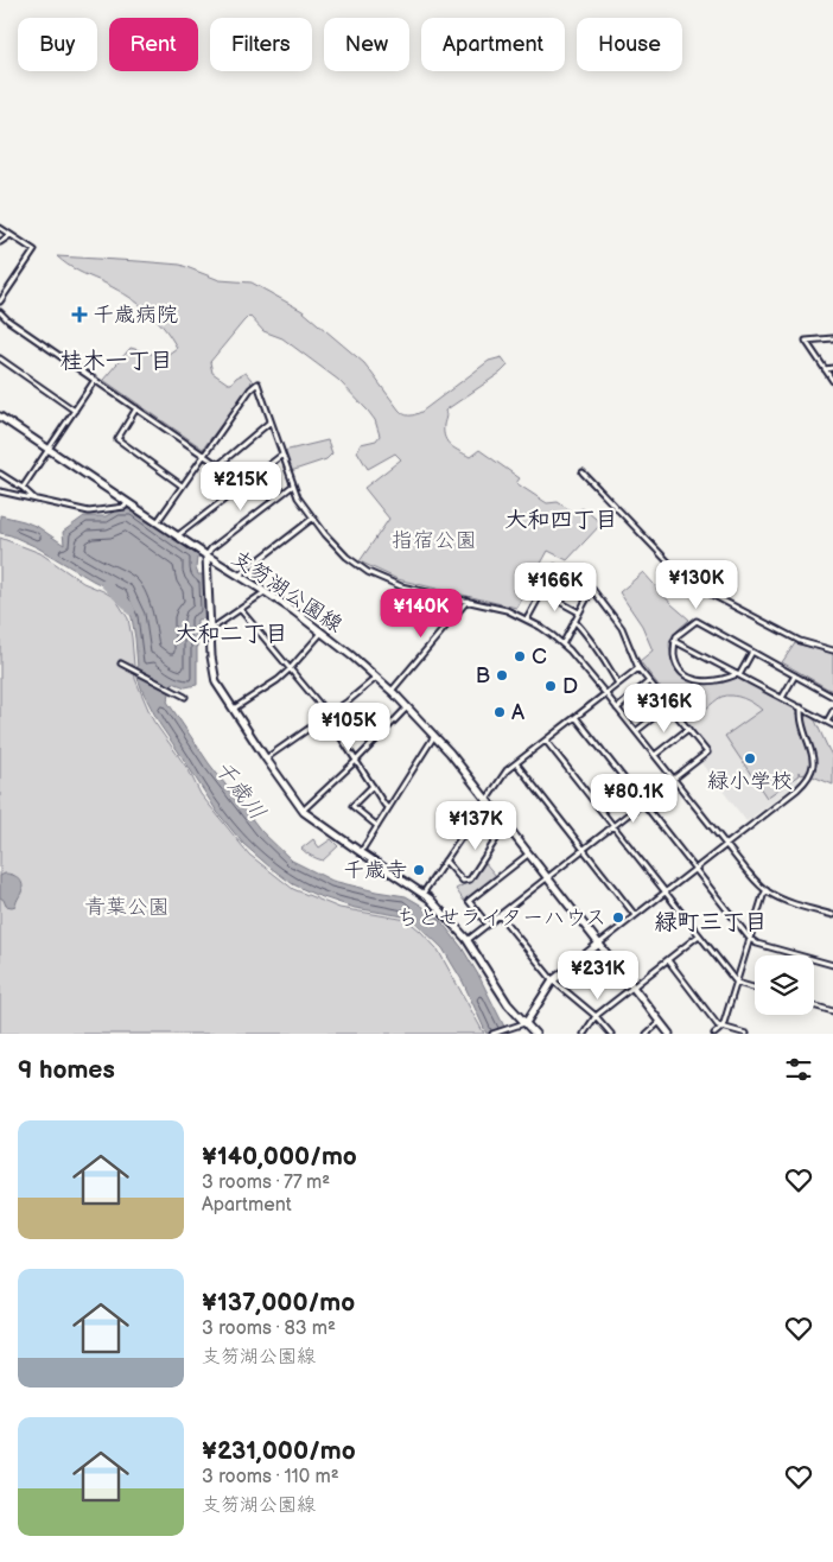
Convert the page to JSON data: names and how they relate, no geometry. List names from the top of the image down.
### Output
{
  "streets": {
    "main road": ["支笏湖公園線"]
  },
  "districts": [
    "桂木一丁目",
    "大和四丁目",
    "大和二丁目",
    "緑町三丁目"
  ],
  "water": ["千歳川"],
  "parks": ["指宿公園", "青葉公園"],
  "places": {
    "health": ["千歳病院"],
    "other": [
      "C",
      "B",
      "D",
      "A",
      "緑小学校",
      "千歳寺",
      "ちとせライターハウス"
    ]
  },
  "page": {
    "chip": [
      "Buy",
      "Rent",
      "Filters",
      "New",
      "Apartment",
      "House"
    ],
    "price": [
      "¥215K",
      "¥130K",
      "¥166K",
      "¥140K",
      "¥316K",
      "¥105K",
      "¥80.1K",
      "¥137K",
      "¥231K"
    ],
    "heading": "9 homes",
    "list": [
      {
        "name": "¥140,000/mo",
        "note": "3 rooms · 77 m² · Apartment"
      },
      {
        "name": "¥137,000/mo",
        "note": "3 rooms · 83 m² · 支笏湖公園線"
      },
      {
        "name": "¥231,000/mo",
        "note": "3 rooms · 110 m² · 支笏湖公園線"
      }
    ]
  }
}
